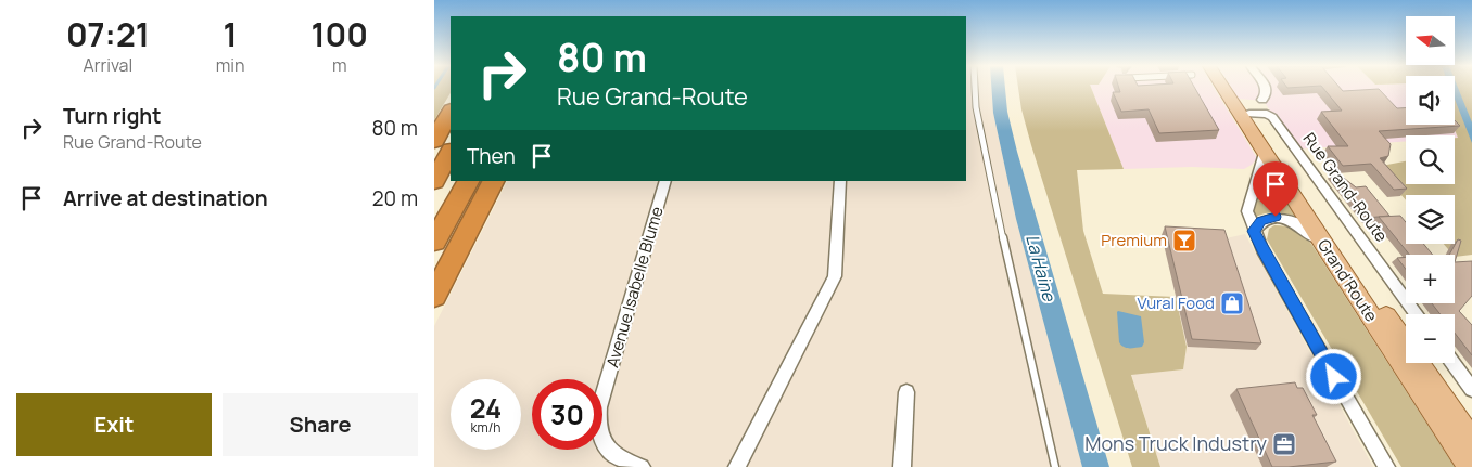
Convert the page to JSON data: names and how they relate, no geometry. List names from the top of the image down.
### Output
{
  "streets": {
    "main road": ["Grand'Route"],
    "street": ["Rue Grand-Route", "Avenue Isabelle Blume"]
  },
  "crossings": [
    ["Rue Grand-Route", "Grand'Route"]
  ],
  "water": ["La Haine"],
  "places": {
    "bar": ["Premium"],
    "shop": ["Vural Food"],
    "office": ["Mons Truck Industry"]
  },
  "north": "left",
  "page": {
    "eta": [
      "07:21",
      "Arrival",
      "1",
      "min",
      "100",
      "m"
    ],
    "map_buttons": ["+", "−"],
    "turn": ["80 m", "Rue Grand-Route"],
    "list": [
      {
        "name": "Turn right",
        "note": "Rue Grand-Route",
        "value": "80 m"
      },
      {
        "name": "Arrive at destination",
        "value": "20 m"
      }
    ],
    "then": "Then",
    "speed": "24 km/h",
    "limit": "30",
    "buttons": ["Exit", "Share"]
  }
}
